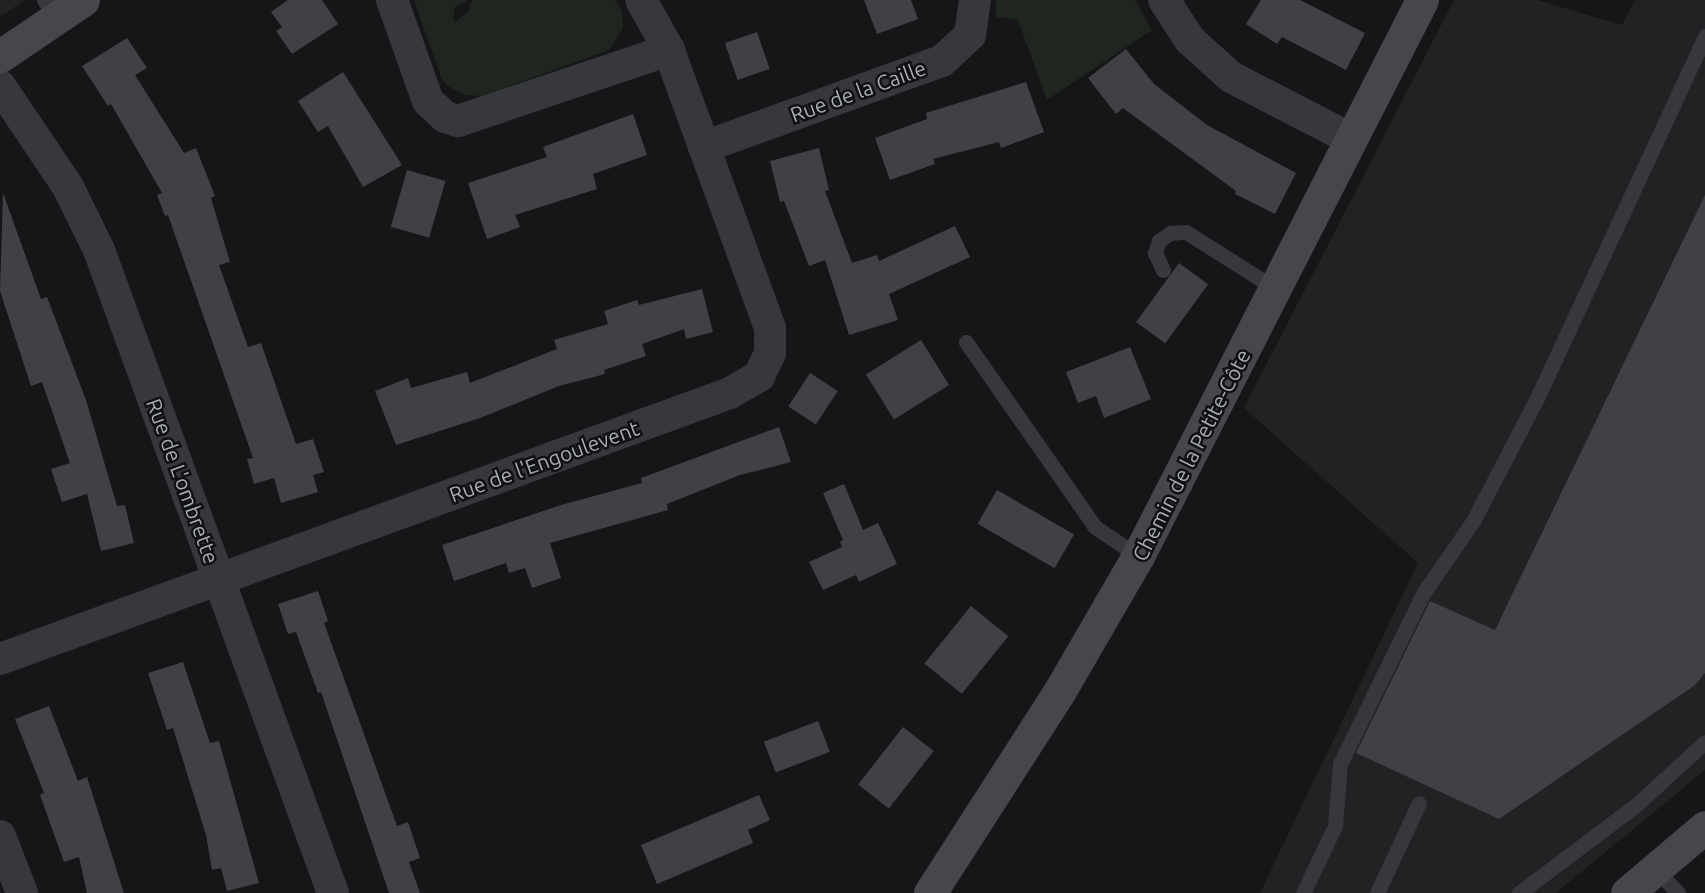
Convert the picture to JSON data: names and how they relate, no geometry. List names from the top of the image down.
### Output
{
  "streets": {
    "street": [
      "Rue de la Caille",
      "Chemin de la Petite-Côte",
      "Rue de l'Engoulevent",
      "Rue de L'ombrette"
    ]
  },
  "crossings": [
    ["Rue de la Caille", "Rue de l'Engoulevent"],
    ["Rue de l'Engoulevent", "Rue de L'ombrette"]
  ]
}
